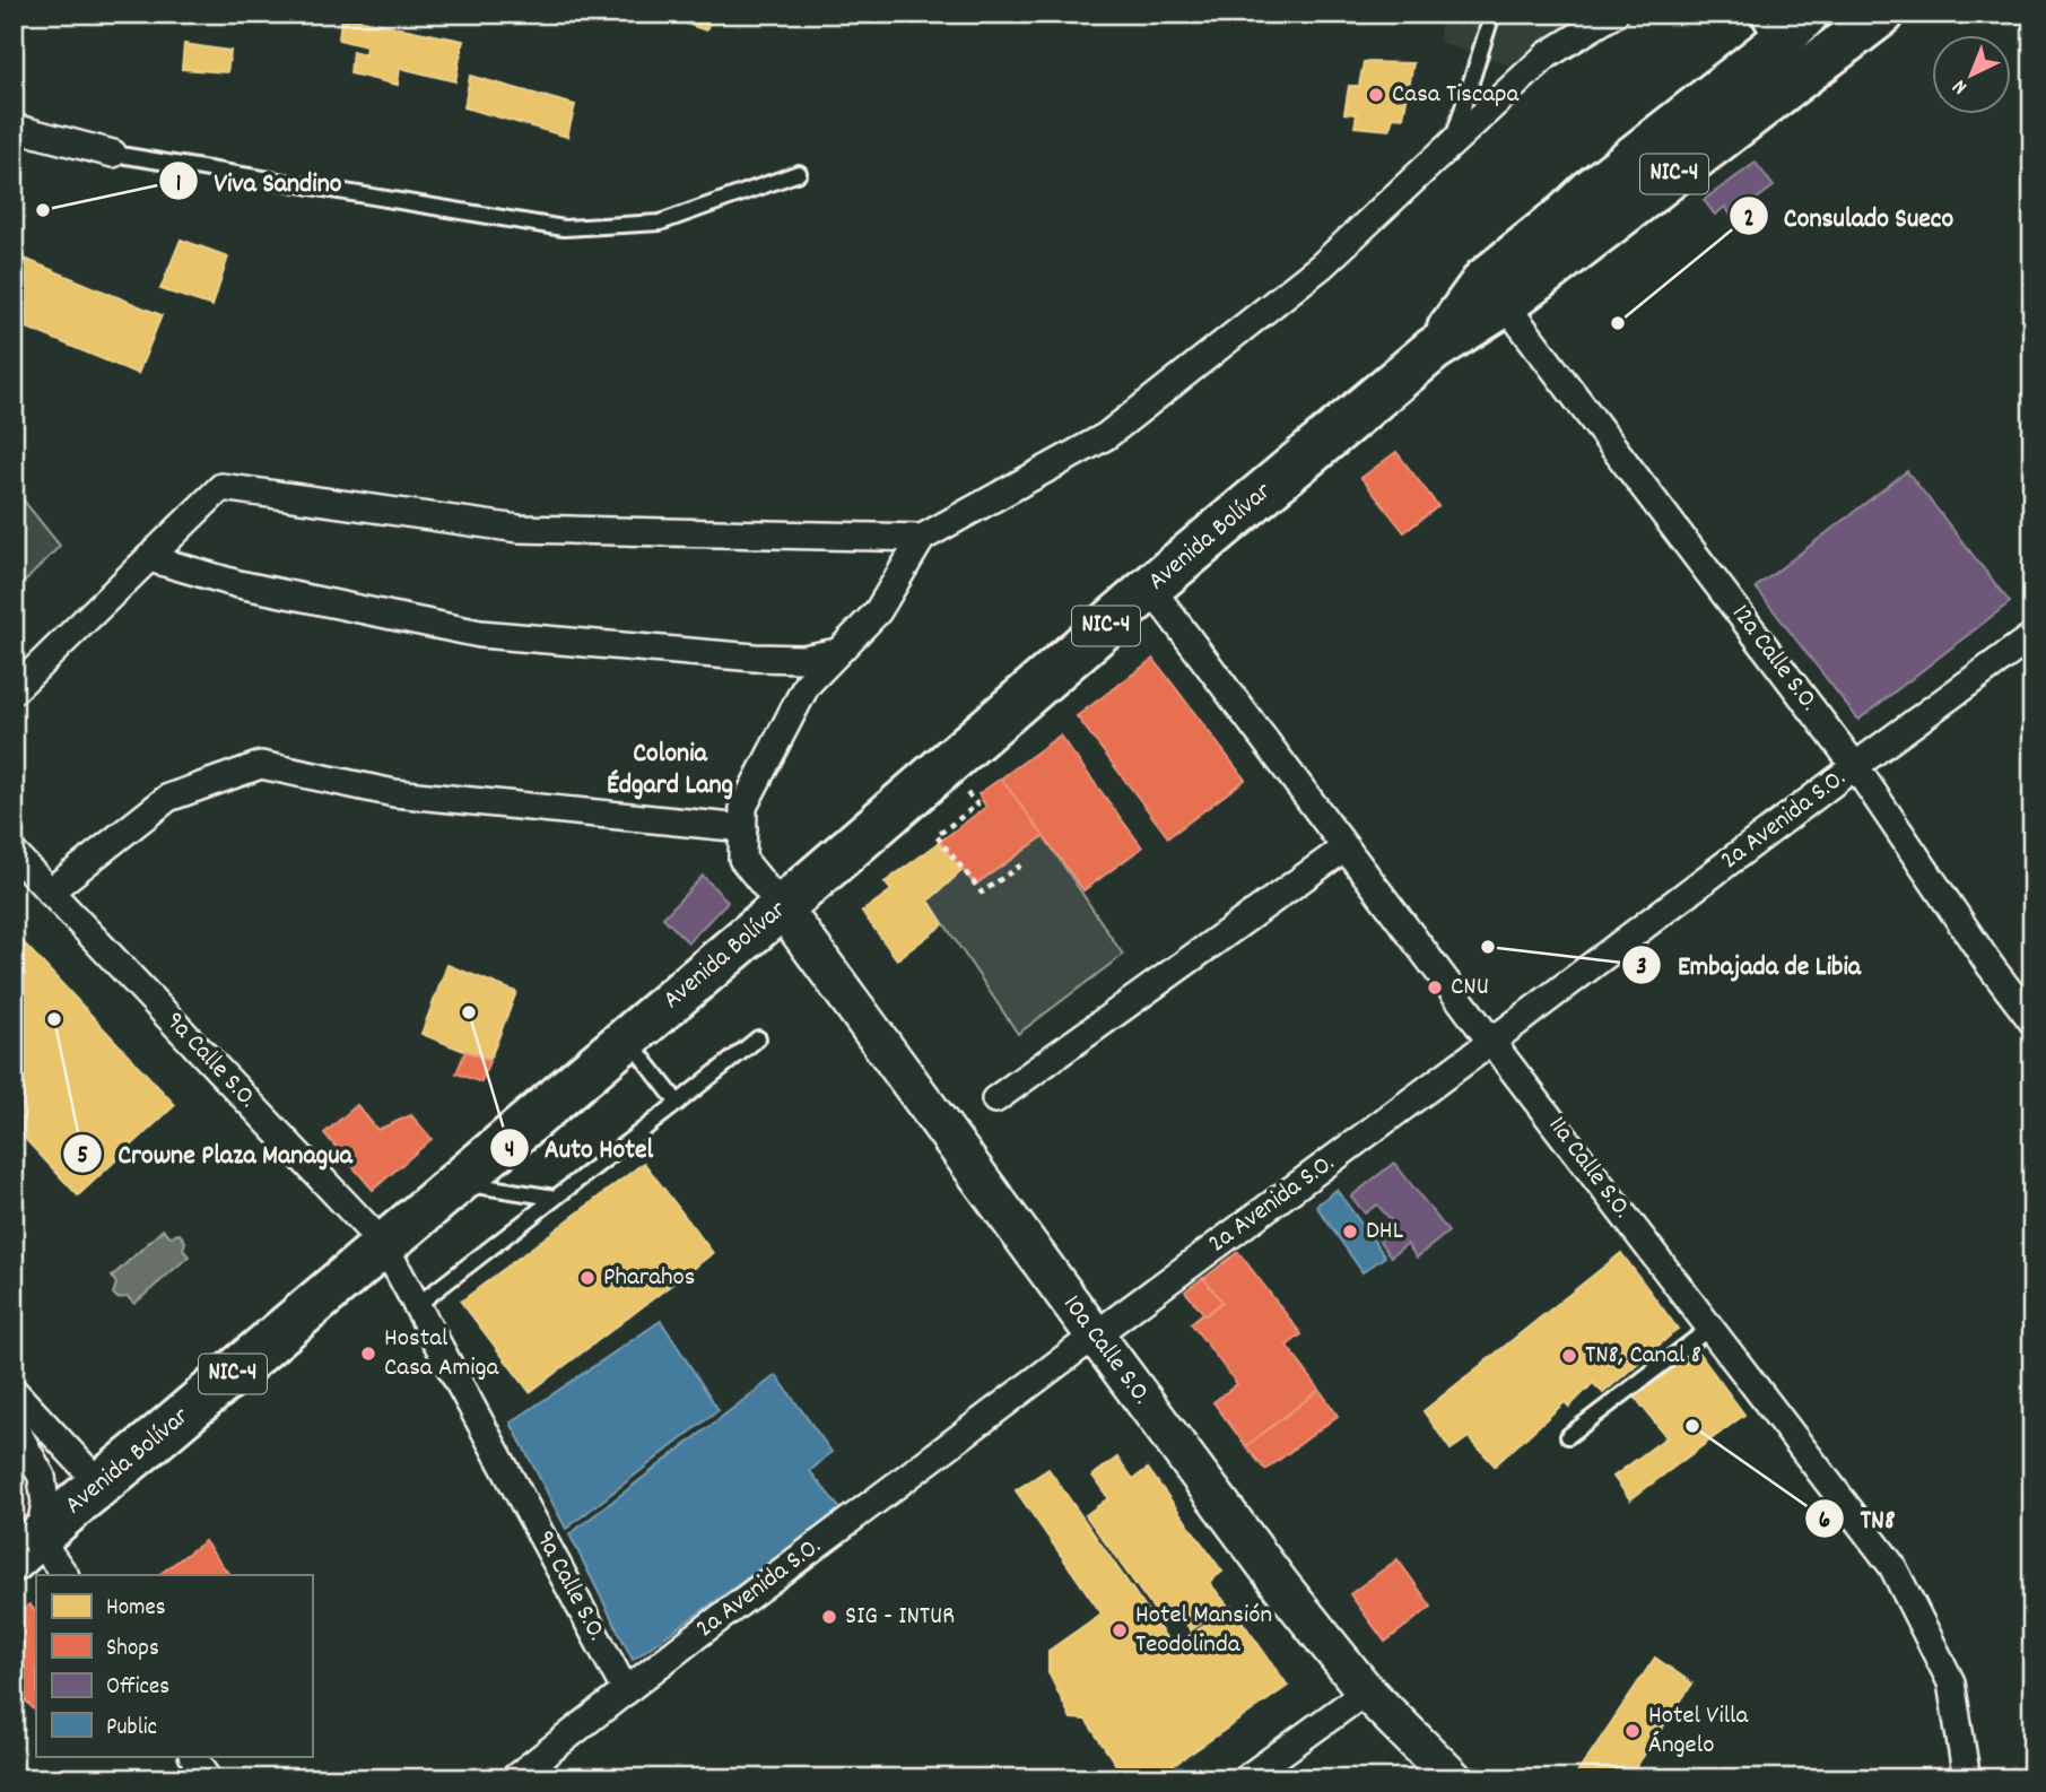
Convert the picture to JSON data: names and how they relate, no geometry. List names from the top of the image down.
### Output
{
  "streets": {
    "highway": ["NIC-4", "Avenida Bolívar"],
    "street": [
      "12a Calle S.O.",
      "2a Avenida S.O.",
      "9a Calle S.O.",
      "11a Calle S.O.",
      "10a Calle S.O."
    ]
  },
  "crossings": [
    ["Avenida Bolívar", "12a Calle S.O."],
    ["Avenida Bolívar", "9a Calle S.O."],
    ["Avenida Bolívar", "11a Calle S.O."],
    ["Avenida Bolívar", "10a Calle S.O."],
    ["12a Calle S.O.", "2a Avenida S.O."],
    ["2a Avenida S.O.", "9a Calle S.O."],
    ["2a Avenida S.O.", "11a Calle S.O."],
    ["2a Avenida S.O.", "10a Calle S.O."]
  ],
  "districts": ["Colonia Édgard Lang"],
  "places": [
    "Casa Tiscapa",
    "Viva Sandino",
    "Consulado Sueco",
    "Embajada de Libia",
    "CNU",
    "Auto Hotel",
    "Crowne Plaza Managua",
    "DHL",
    "Pharahos",
    "Hostal Casa Amiga",
    "TN8, Canal 8",
    "TN8",
    "SIG - INTUR",
    "Hotel Mansión Teodolinda",
    "Hotel Villa Ángelo"
  ],
  "legend": [
    "Homes",
    "Shops",
    "Offices",
    "Public"
  ],
  "north": "bottom left"
}
